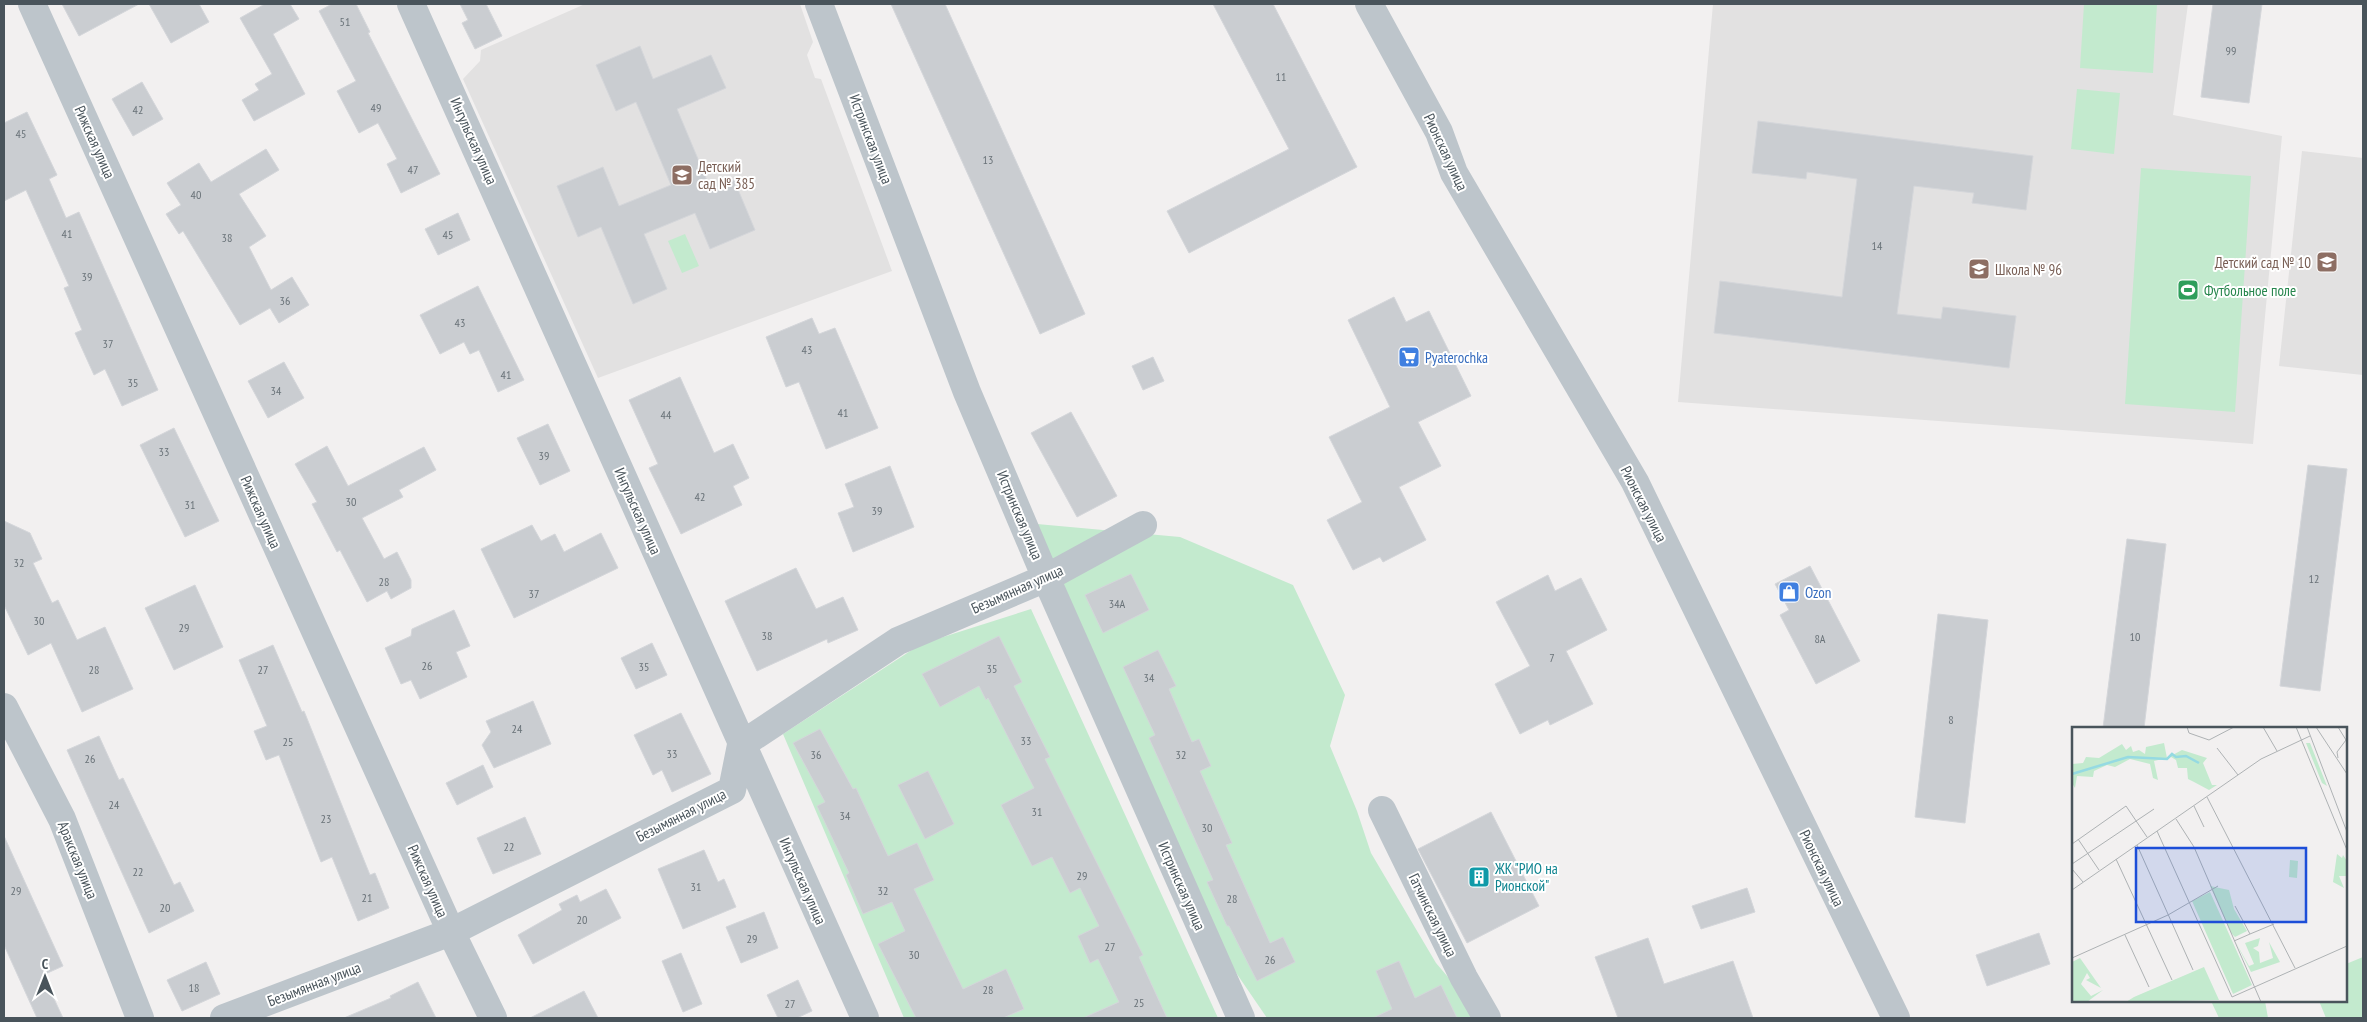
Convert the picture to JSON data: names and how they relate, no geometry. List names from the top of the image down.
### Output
{
  "streets": {
    "street": [
      "Истринская улица",
      "Ингульская улица",
      "Рижская улица",
      "Рионская улица",
      "Безымянная улица",
      "Аракская улица",
      "Гатчинская улица"
    ]
  },
  "crossings": [
    ["Истринская улица", "Безымянная улица"],
    ["Ингульская улица", "Безымянная улица"],
    ["Рижская улица", "Безымянная улица"]
  ],
  "places": {
    "school or university": ["Детский сад № 385", "Детский сад № 10", "Школа № 96"],
    "sports": ["Футбольное поле"],
    "supermarket": ["Pyaterochka"],
    "shop": ["Ozon"],
    "building": ["ЖК \"РИО на Рионской\""]
  },
  "house_numbers": [
    "51",
    "99",
    "11",
    "49",
    "42",
    "45",
    "13",
    "47",
    "40",
    "41",
    "45",
    "38",
    "14",
    "39",
    "36",
    "43",
    "37",
    "43",
    "41",
    "35",
    "34",
    "41",
    "44",
    "33",
    "39",
    "42",
    "30",
    "31",
    "39",
    "32",
    "12",
    "28",
    "37",
    "34А",
    "30",
    "29",
    "38",
    "10",
    "8А",
    "7",
    "26",
    "35",
    "35",
    "28",
    "27",
    "34",
    "8",
    "24",
    "33",
    "25",
    "33",
    "36",
    "32",
    "26",
    "24",
    "31",
    "34",
    "23",
    "30",
    "22",
    "22",
    "29",
    "31",
    "29",
    "32",
    "21",
    "28",
    "20",
    "20",
    "29",
    "27",
    "30",
    "26",
    "18",
    "28",
    "25",
    "27"
  ],
  "north": "top"
}
